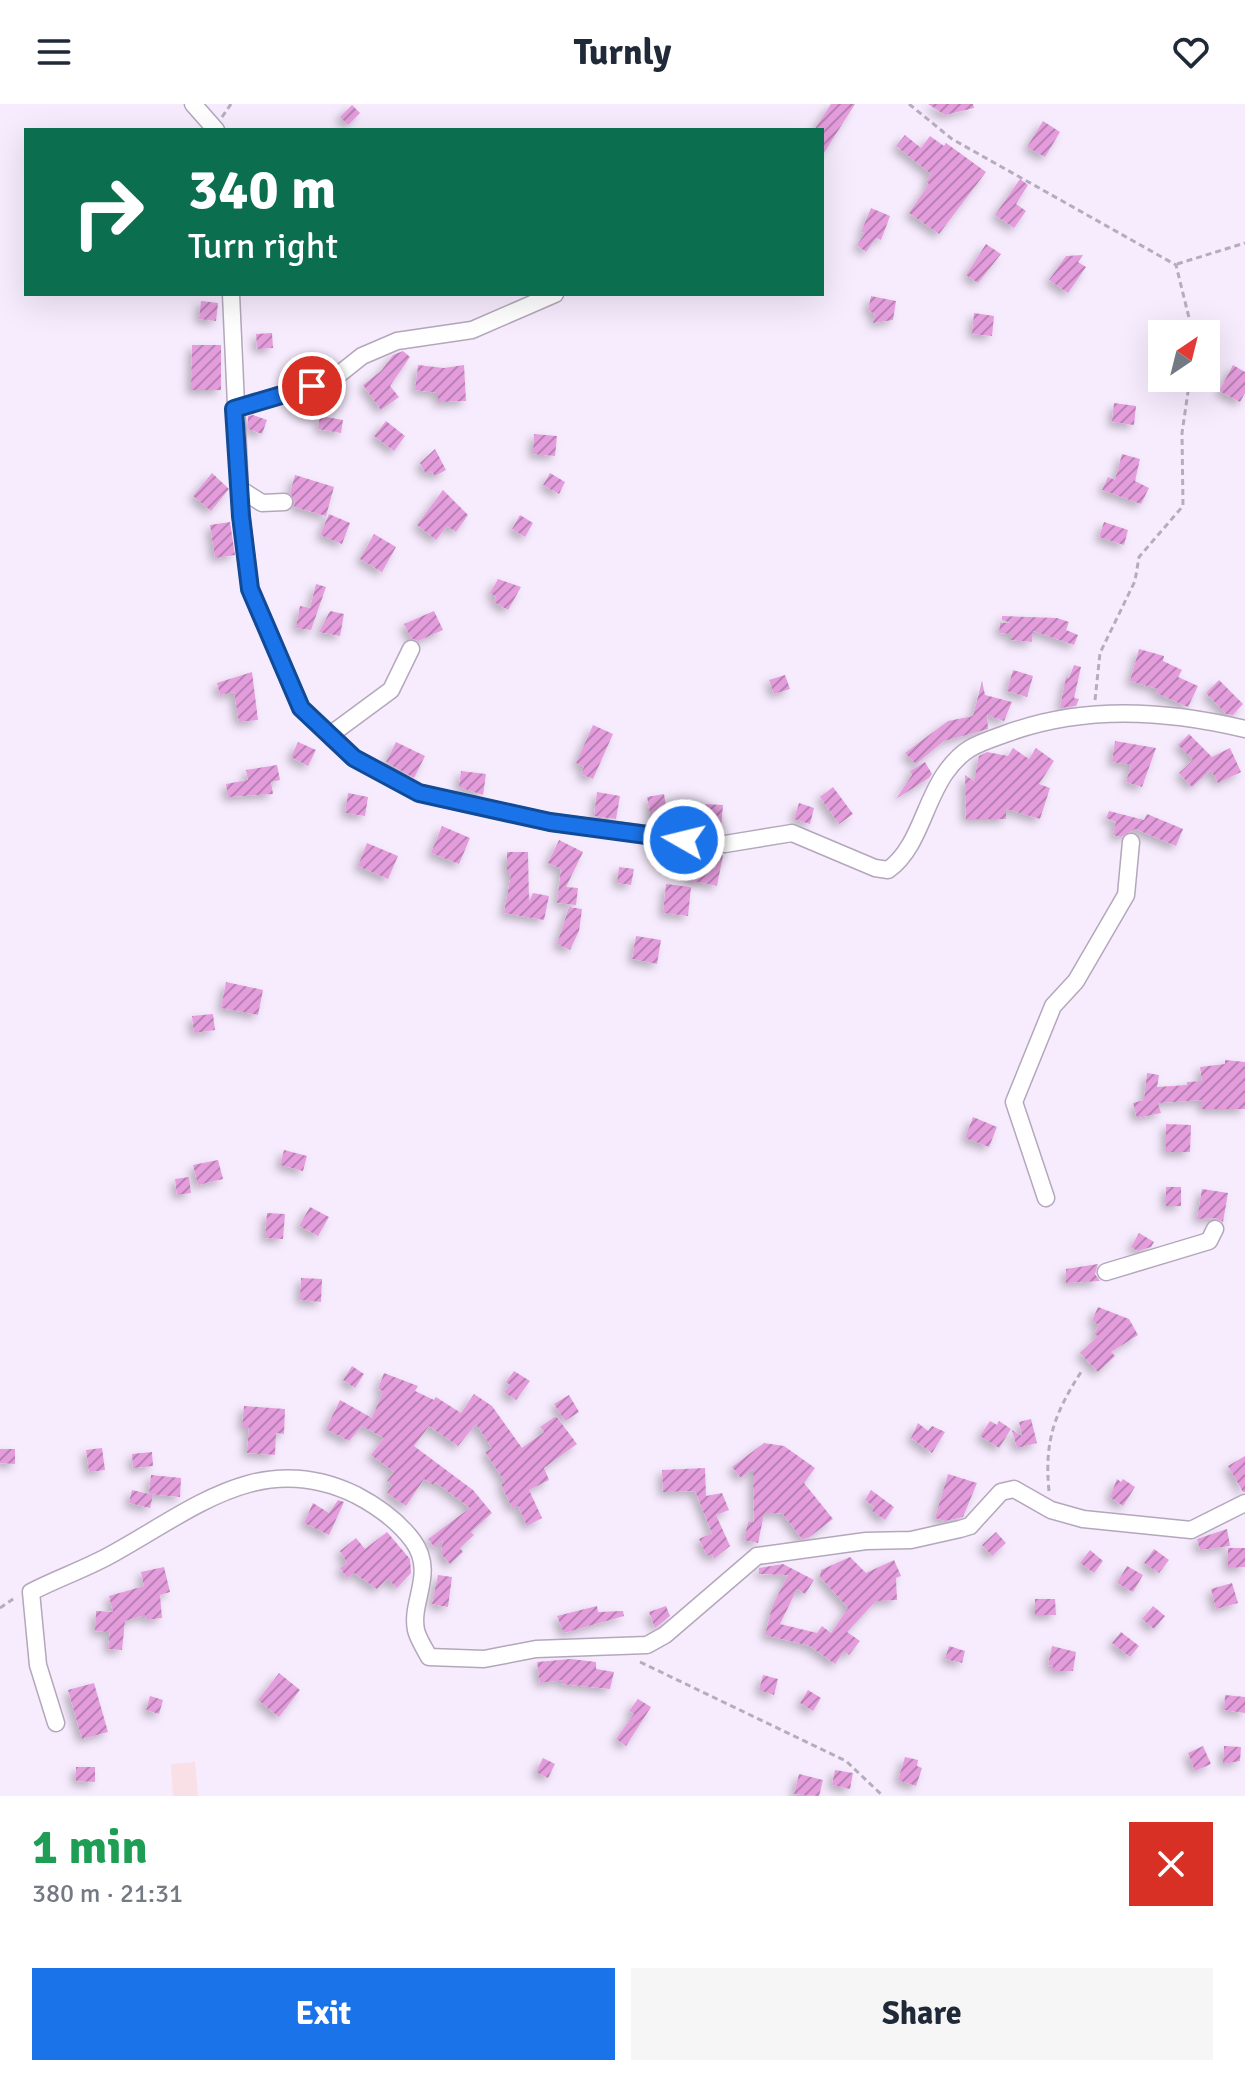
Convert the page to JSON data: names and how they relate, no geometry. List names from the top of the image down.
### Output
{
  "north": "top right",
  "page": {
    "header": "Turnly",
    "turn": ["340 m", "Turn right"],
    "heading": ["1 min", "380 m · 21:31"],
    "buttons": ["Exit", "Share"]
  }
}
